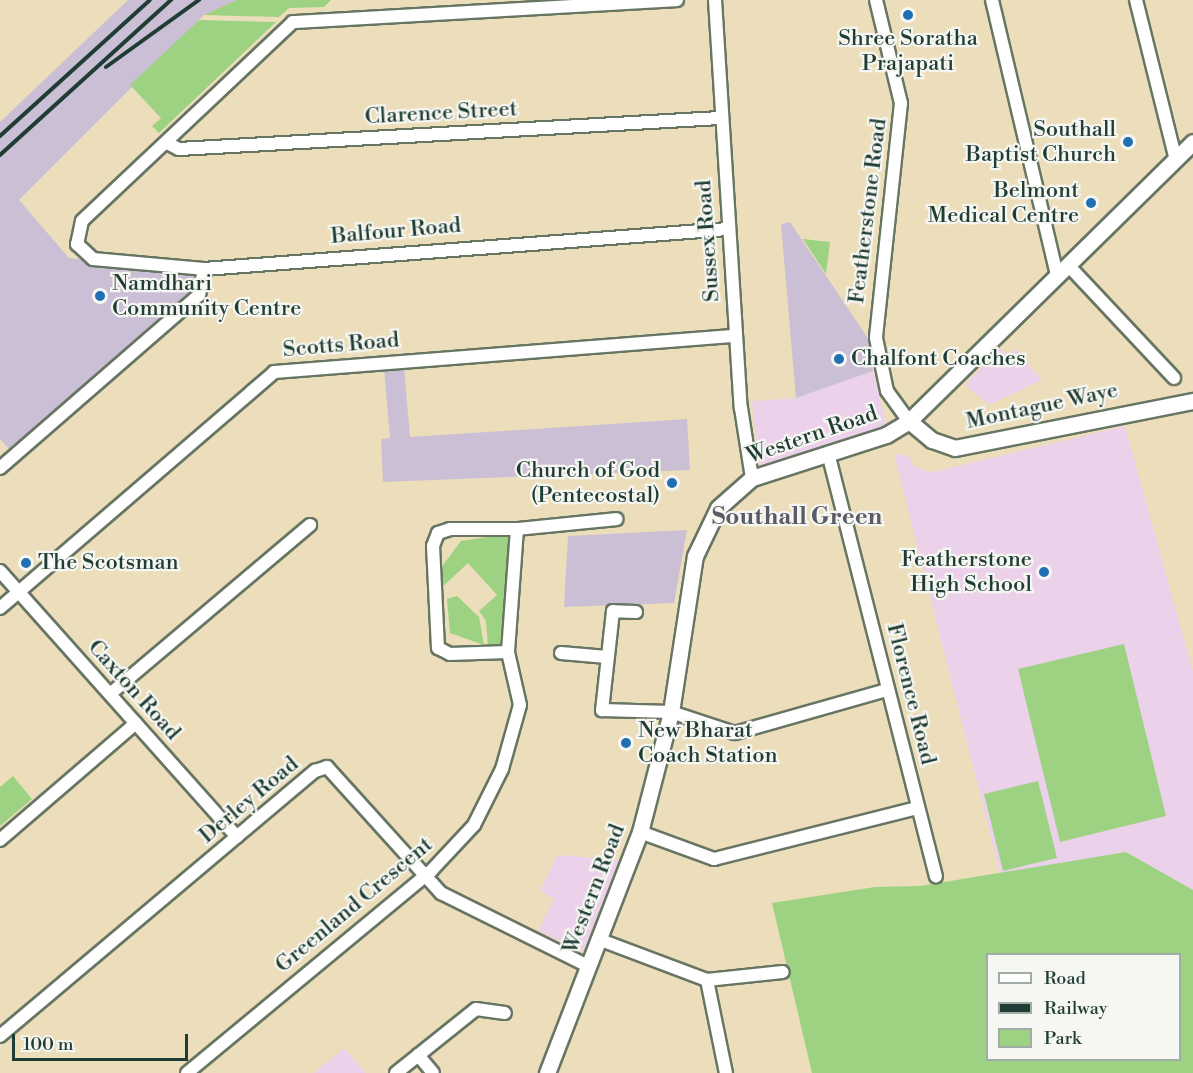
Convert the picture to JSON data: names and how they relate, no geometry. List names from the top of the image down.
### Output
{
  "streets": {
    "street": [
      "Clarence Street",
      "Featherstone Road",
      "Balfour Road",
      "Sussex Road",
      "Scotts Road",
      "Montague Waye",
      "Western Road",
      "Caxton Road",
      "Florence Road",
      "Derley Road",
      "Greenland Crescent"
    ]
  },
  "crossings": [
    ["Clarence Street", "Balfour Road"],
    ["Clarence Street", "Sussex Road"],
    ["Featherstone Road", "Montague Waye"],
    ["Featherstone Road", "Western Road"],
    ["Balfour Road", "Sussex Road"],
    ["Sussex Road", "Scotts Road"],
    ["Sussex Road", "Western Road"],
    ["Scotts Road", "Caxton Road"],
    ["Montague Waye", "Western Road"],
    ["Western Road", "Florence Road"],
    ["Western Road", "Derley Road"],
    ["Caxton Road", "Derley Road"],
    ["Derley Road", "Greenland Crescent"]
  ],
  "districts": ["Southall Green"],
  "places": [
    "Shree Soratha Prajapati",
    "Southall Baptist Church",
    "Belmont Medical Centre",
    "Namdhari Community Centre",
    "Chalfont Coaches",
    "Church of God (Pentecostal)",
    "The Scotsman",
    "Featherstone High School",
    "New Bharat Coach Station"
  ],
  "legend": ["Road", "Railway", "Park"],
  "scale_bar": "100 m"
}
